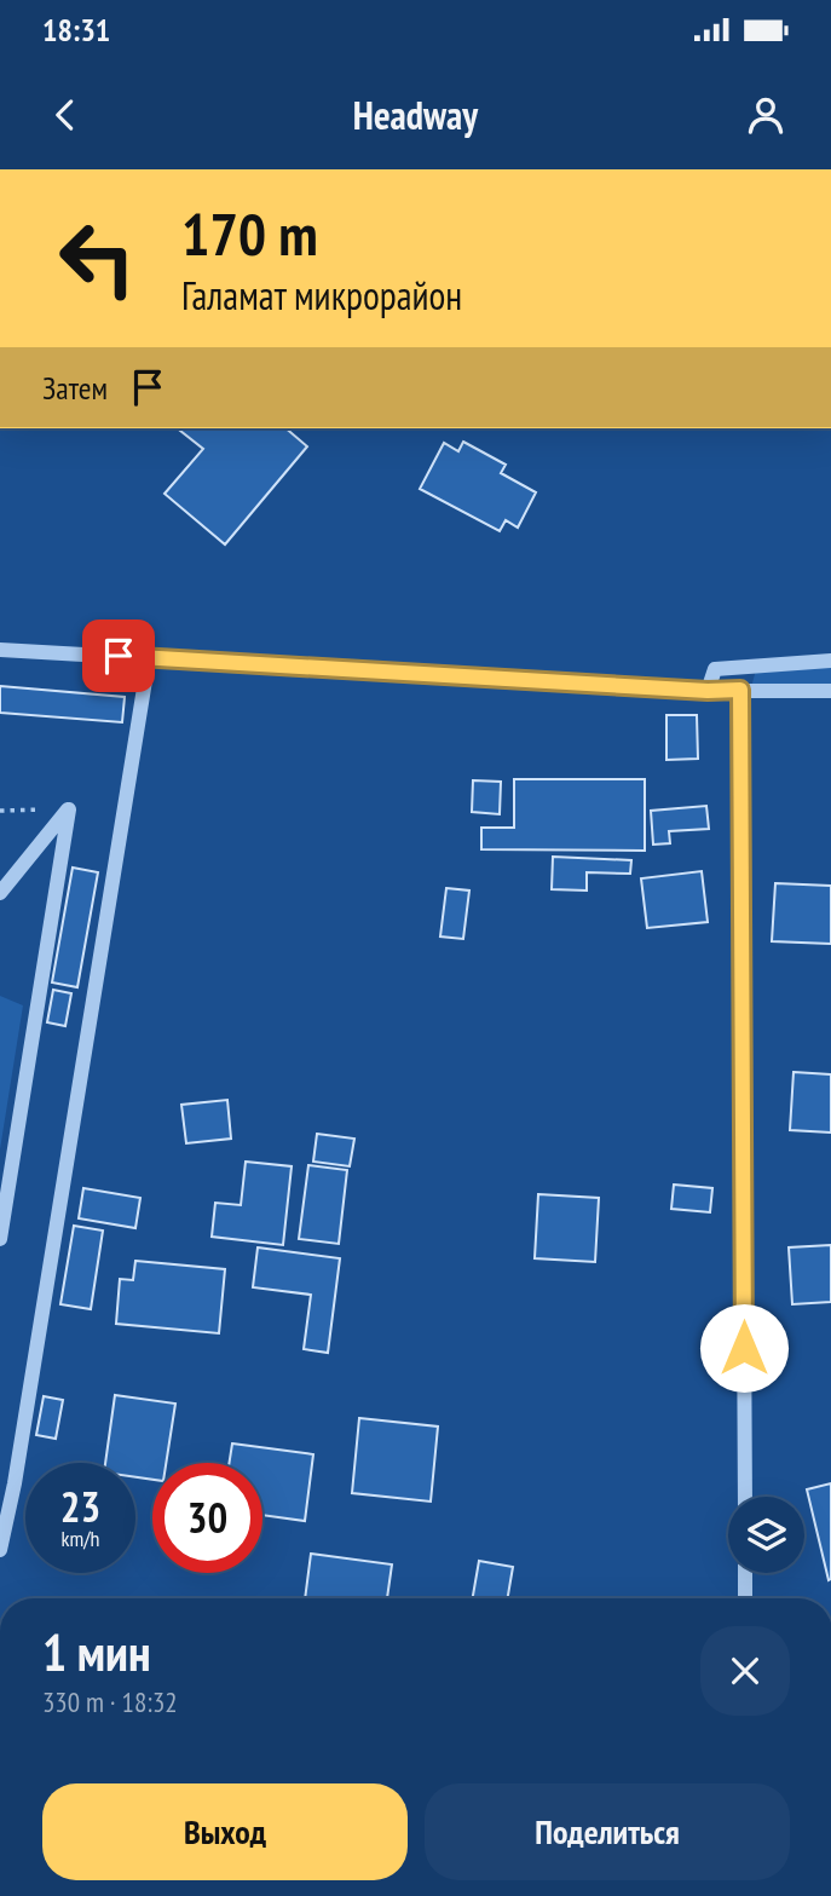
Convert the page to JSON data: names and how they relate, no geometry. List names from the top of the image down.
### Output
{
  "page": {
    "status": "18:31",
    "header": "Headway",
    "turn": ["170 m", "Галамат микрорайон"],
    "then": "Затем",
    "speed": "23 km/h",
    "limit": "30",
    "heading": ["1 мин", "330 m · 18:32"],
    "buttons": ["Выход", "Поделиться"]
  }
}
